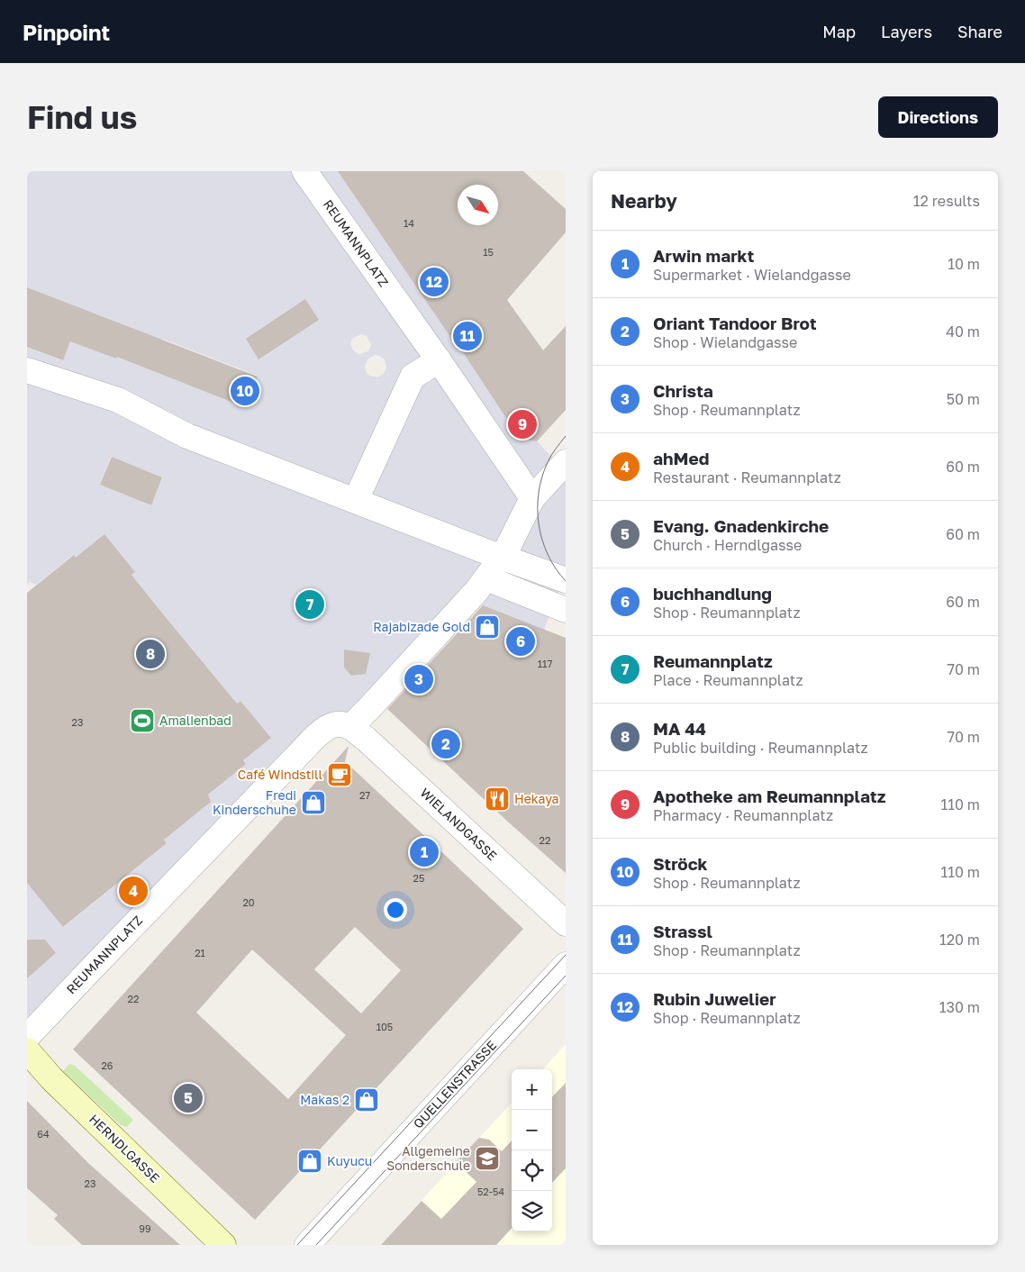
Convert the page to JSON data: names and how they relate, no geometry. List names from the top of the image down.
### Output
{
  "streets": {
    "main road": ["HERNDLGASSE"],
    "street": ["REUMANNPLATZ", "WIELANDGASSE", "QUELLENSTRASSE"]
  },
  "crossings": [
    ["REUMANNPLATZ", "WIELANDGASSE"]
  ],
  "places": {
    "shop": [
      "Rajabizade Gold",
      "Fredi Kinderschuhe",
      "Makas 2",
      "Kuyucu"
    ],
    "sports": ["Amalienbad"],
    "cafe": ["Café Windstill"],
    "restaurant": ["Hekaya"],
    "school or university": ["Allgemeine Sonderschule"]
  },
  "house_numbers": [
    "14",
    "15",
    "117",
    "23",
    "27",
    "22",
    "25",
    "20",
    "21",
    "22",
    "105",
    "26",
    "64",
    "23",
    "52-54",
    "99"
  ],
  "north": "bottom right",
  "page": {
    "header": "Pinpoint",
    "nav": ["Map", "Layers", "Share"],
    "buttons": "Directions",
    "title": "Find us",
    "heading": ["Nearby", "12 results"],
    "list": [
      {
        "mark": "1",
        "name": "Arwin markt",
        "note": "Supermarket · Wielandgasse",
        "value": "10 m"
      },
      {
        "mark": "2",
        "name": "Oriant Tandoor Brot",
        "note": "Shop · Wielandgasse",
        "value": "40 m"
      },
      {
        "mark": "3",
        "name": "Christa",
        "note": "Shop · Reumannplatz",
        "value": "50 m"
      },
      {
        "mark": "4",
        "name": "ahMed",
        "note": "Restaurant · Reumannplatz",
        "value": "60 m"
      },
      {
        "mark": "5",
        "name": "Evang. Gnadenkirche",
        "note": "Church · Herndlgasse",
        "value": "60 m"
      },
      {
        "mark": "6",
        "name": "buchhandlung",
        "note": "Shop · Reumannplatz",
        "value": "60 m"
      },
      {
        "mark": "7",
        "name": "Reumannplatz",
        "note": "Place · Reumannplatz",
        "value": "70 m"
      },
      {
        "mark": "8",
        "name": "MA 44",
        "note": "Public building · Reumannplatz",
        "value": "70 m"
      },
      {
        "mark": "9",
        "name": "Apotheke am Reumannplatz",
        "note": "Pharmacy · Reumannplatz",
        "value": "110 m"
      },
      {
        "mark": "10",
        "name": "Ströck",
        "note": "Shop · Reumannplatz",
        "value": "110 m"
      },
      {
        "mark": "11",
        "name": "Strassl",
        "note": "Shop · Reumannplatz",
        "value": "120 m"
      },
      {
        "mark": "12",
        "name": "Rubin Juwelier",
        "note": "Shop · Reumannplatz",
        "value": "130 m"
      }
    ],
    "pins": [
      "12",
      "11",
      "10",
      "9",
      "7",
      "6",
      "8",
      "3",
      "2",
      "1",
      "4",
      "5"
    ],
    "map_buttons": ["+", "−"]
  }
}
